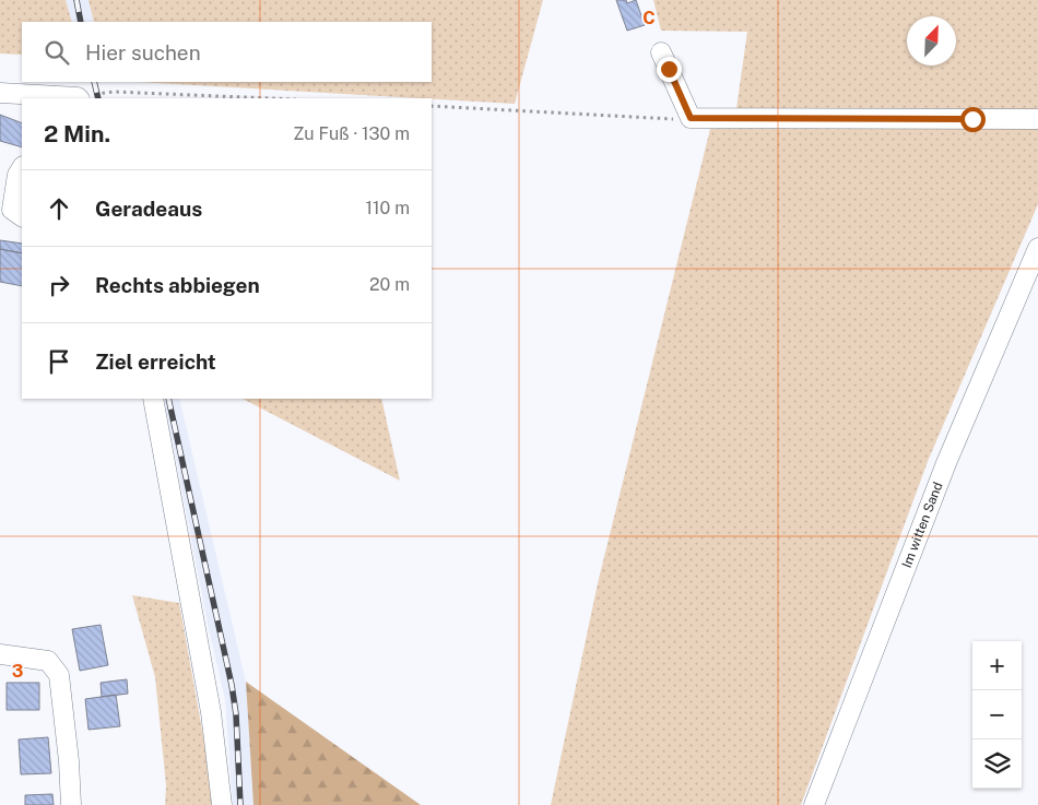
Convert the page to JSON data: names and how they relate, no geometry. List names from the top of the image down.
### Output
{
  "streets": {
    "street": ["Im witten Sand"]
  },
  "north": "top right",
  "page": {
    "search": "Hier suchen",
    "heading": ["2 Min.", "Zu Fuß · 130 m"],
    "list": [
      ["Geradeaus", "110 m"],
      ["Rechts abbiegen", "20 m"],
      "Ziel erreicht"
    ],
    "map_buttons": ["+", "−"]
  },
  "grid": {
    "columns": ["C"],
    "rows": ["3"]
  }
}
